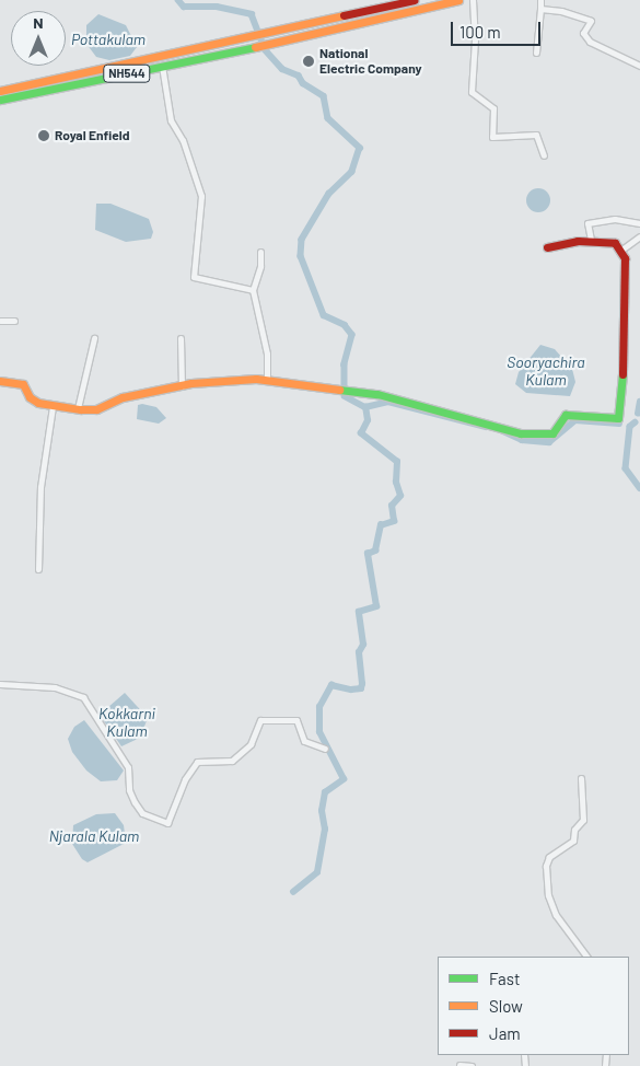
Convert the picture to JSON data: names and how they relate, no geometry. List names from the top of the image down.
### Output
{
  "streets": {
    "main road": ["NH544"]
  },
  "water": [
    "Pottakulam",
    "Sooryachira Kulam",
    "Kokkarni Kulam",
    "Njarala Kulam"
  ],
  "places": ["National Electric Company", "Royal Enfield"],
  "legend": ["Fast", "Slow", "Jam"],
  "scale_bar": "100 m",
  "north": "top"
}
